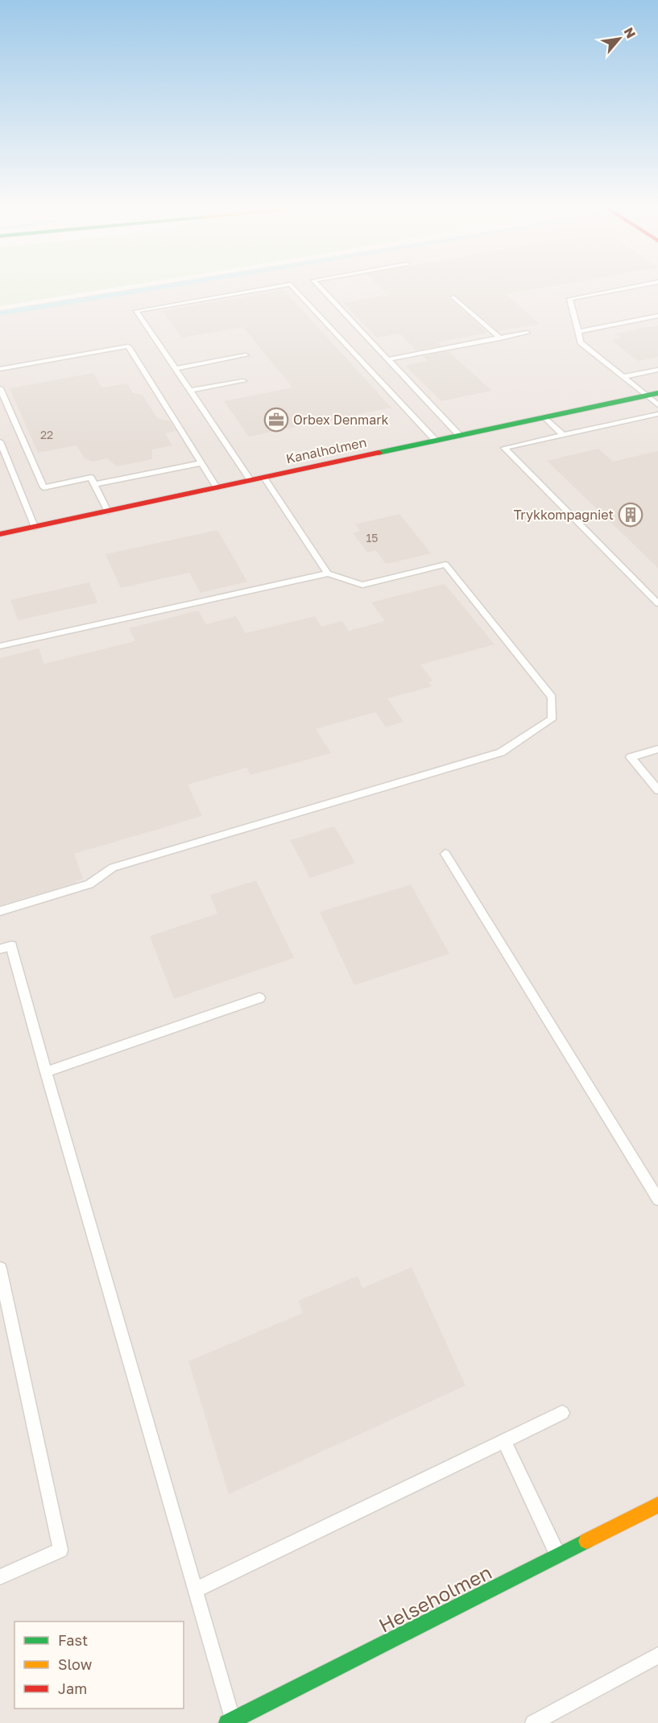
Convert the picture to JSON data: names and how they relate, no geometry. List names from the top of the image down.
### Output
{
  "streets": {
    "street": ["Kanalholmen", "Helseholmen"]
  },
  "places": {
    "office": ["Orbex Denmark"],
    "building": ["Trykkompagniet"]
  },
  "house_numbers": ["22", "15"],
  "legend": ["Fast", "Slow", "Jam"],
  "north": "top right"
}
